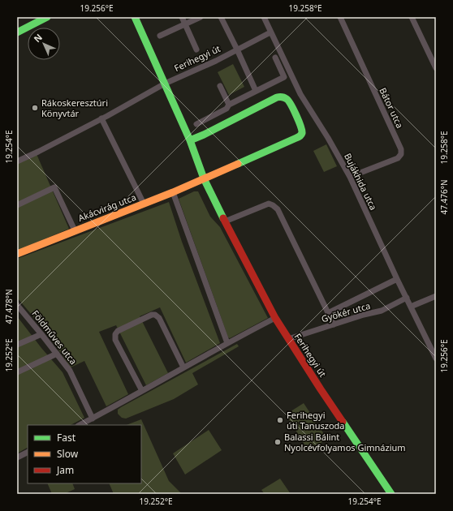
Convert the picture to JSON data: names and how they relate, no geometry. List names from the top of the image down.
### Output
{
  "streets": {
    "main road": ["Ferihegyi út", "Akácvirág utca"],
    "street": [
      "Bátor utca",
      "Bujákhida utca",
      "Gyökér utca",
      "Földműves utca"
    ]
  },
  "crossings": [
    ["Ferihegyi út", "Bujákhida utca"],
    ["Ferihegyi út", "Akácvirág utca"],
    ["Ferihegyi út", "Gyökér utca"],
    ["Bátor utca", "Bujákhida utca"],
    ["Bujákhida utca", "Gyökér utca"]
  ],
  "places": ["Rákoskeresztúri Könyvtár", "Ferihegyi úti Tanuszoda", "Balassi Bálint Nyolcévfolyamos Gimnázium"],
  "legend": ["Fast", "Slow", "Jam"],
  "north": "top left",
  "coordinates": [
    "19.256°E",
    "19.258°E",
    "19.254°E",
    "47.476°N",
    "47.478°N",
    "19.252°E"
  ]
}
